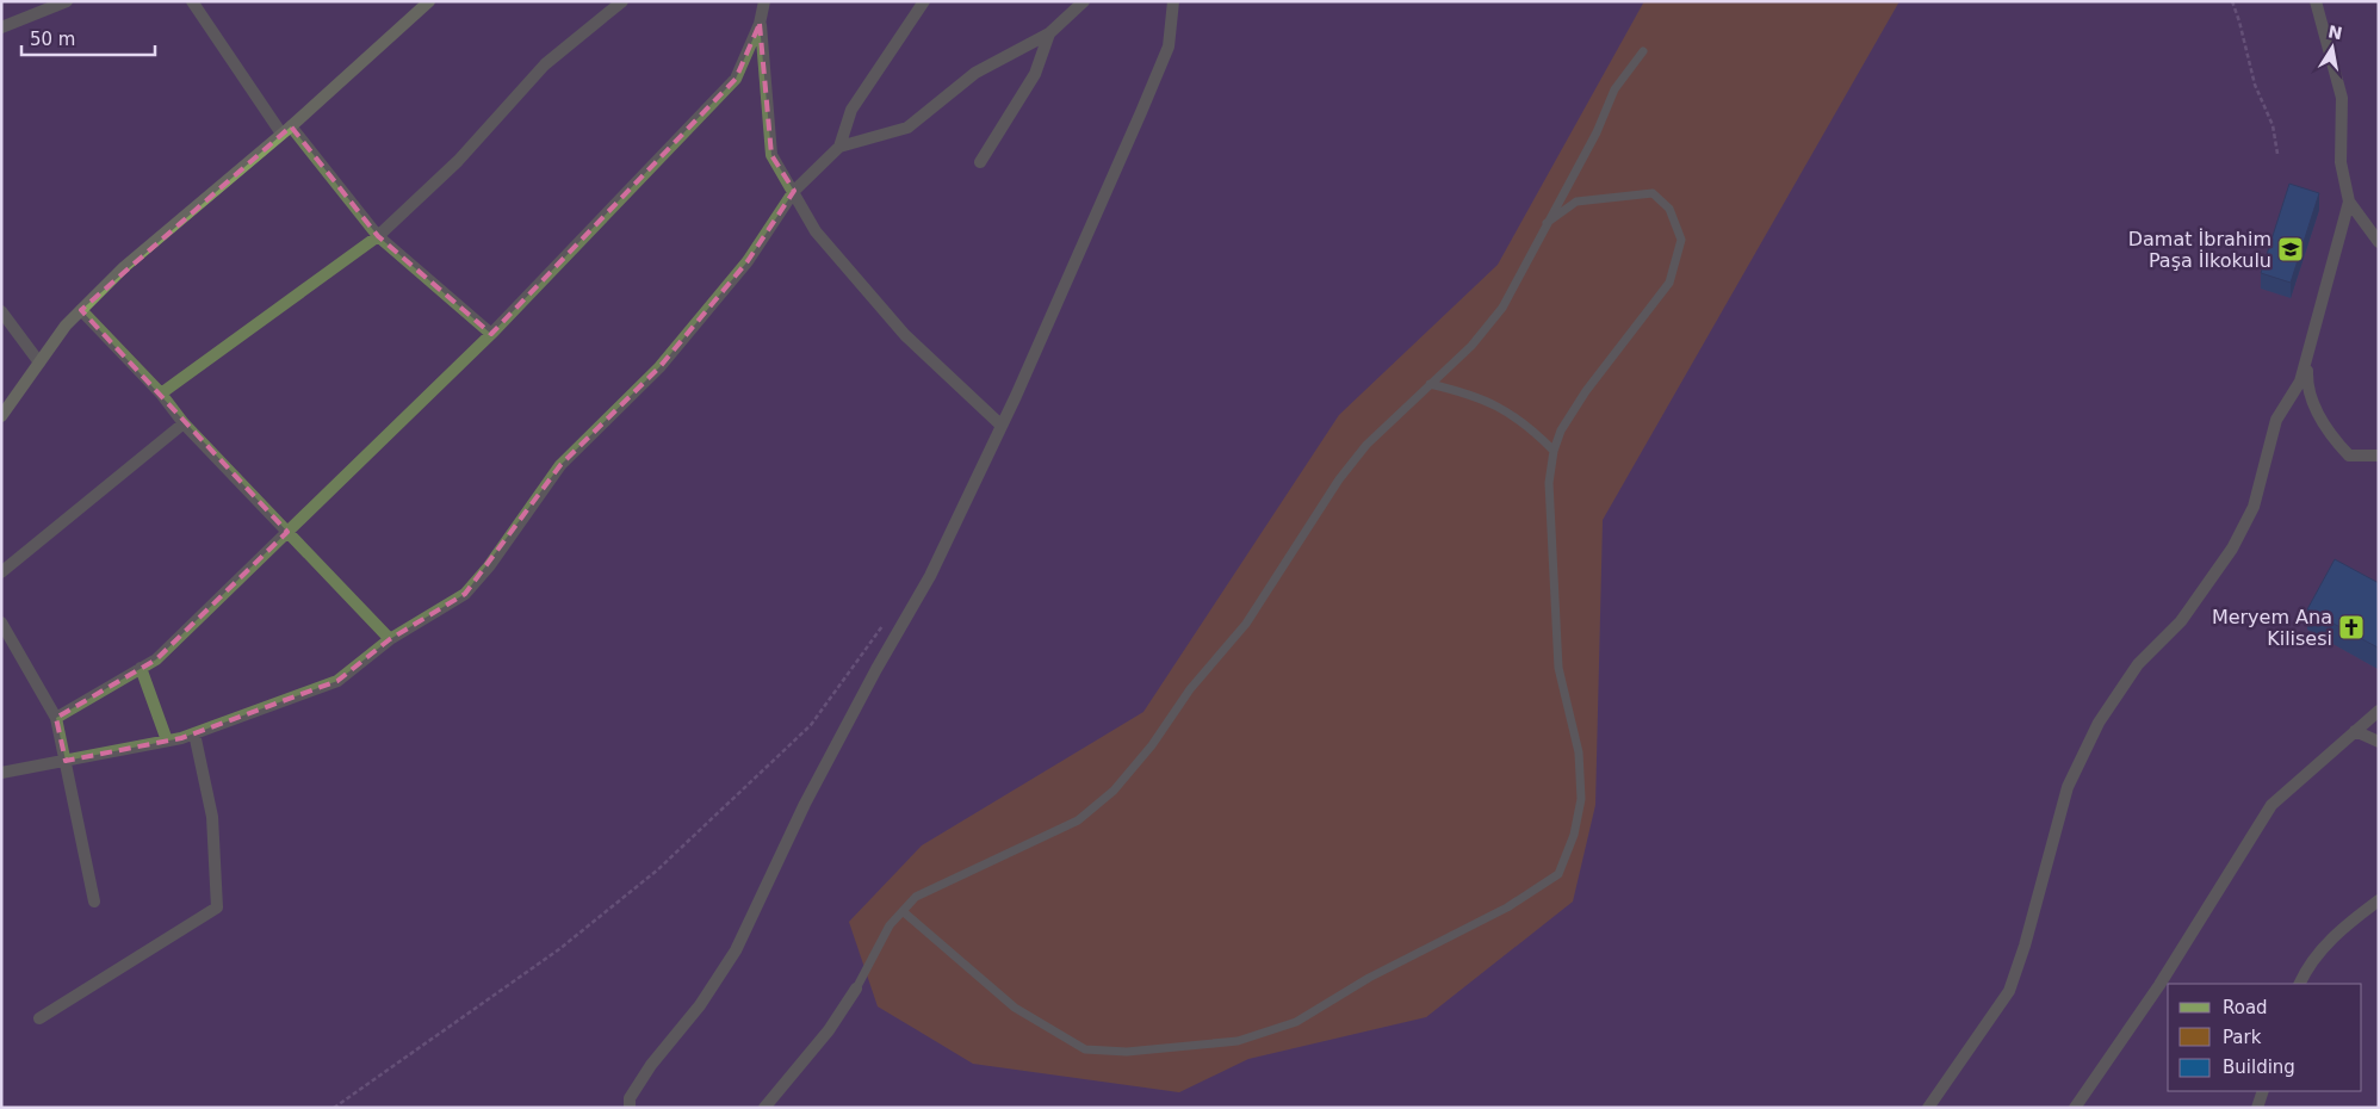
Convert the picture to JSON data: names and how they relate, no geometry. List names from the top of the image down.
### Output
{
  "places": {
    "school or university": ["Damat İbrahim Paşa İlkokulu"],
    "church": ["Meryem Ana Kilisesi"]
  },
  "legend": ["Road", "Park", "Building"],
  "scale_bar": "50 m",
  "north": "top"
}
